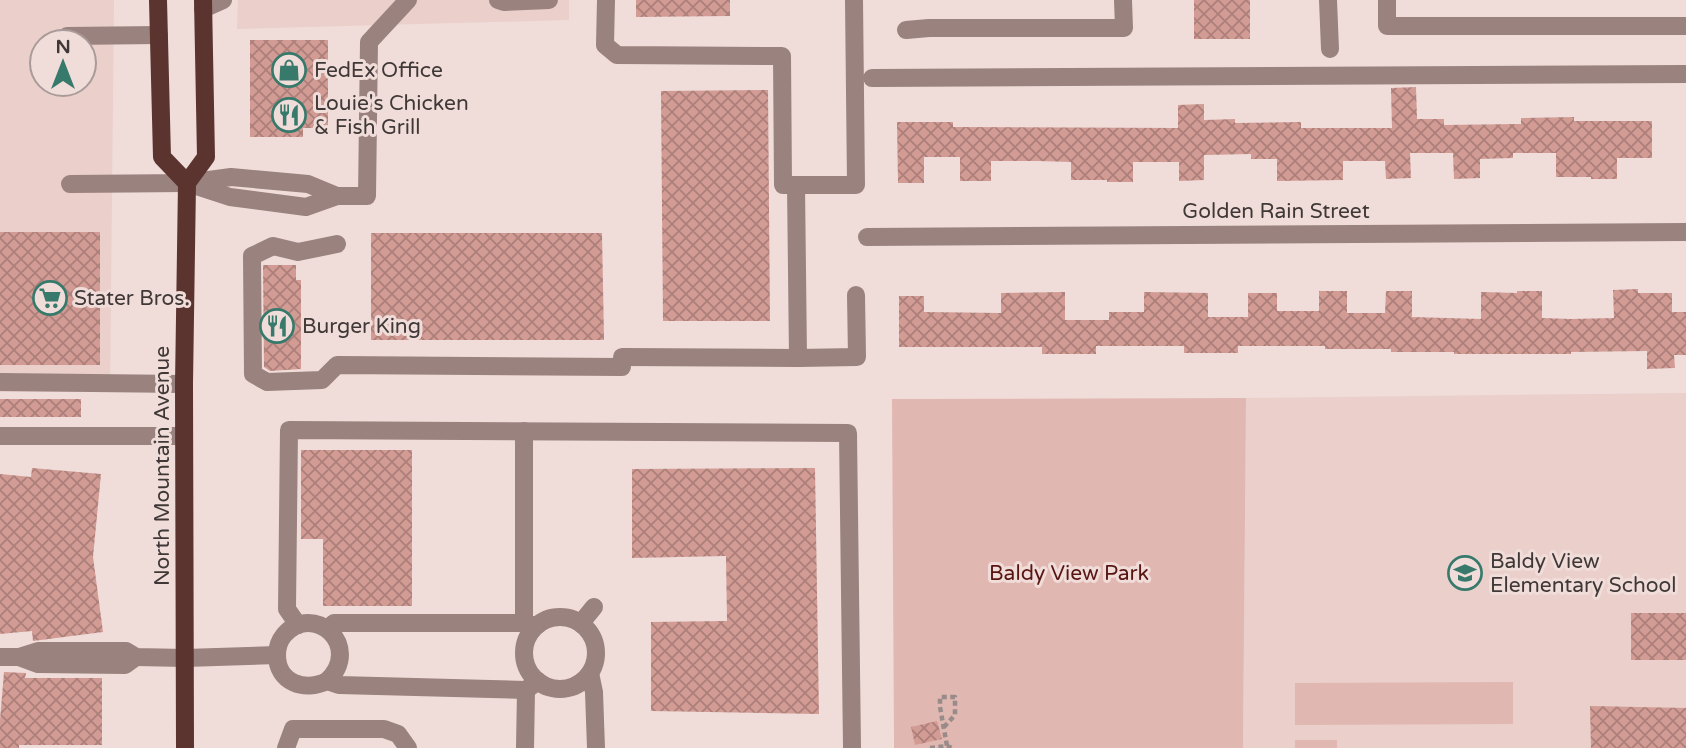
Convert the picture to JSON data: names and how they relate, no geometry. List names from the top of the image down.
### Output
{
  "streets": {
    "main road": ["North Mountain Avenue"],
    "street": ["Golden Rain Street"]
  },
  "parks": ["Baldy View Park"],
  "places": {
    "shop": ["FedEx Office"],
    "restaurant": ["Louie's Chicken & Fish Grill", "Burger King"],
    "supermarket": ["Stater Bros."],
    "school or university": ["Baldy View Elementary School"]
  },
  "north": "top"
}
